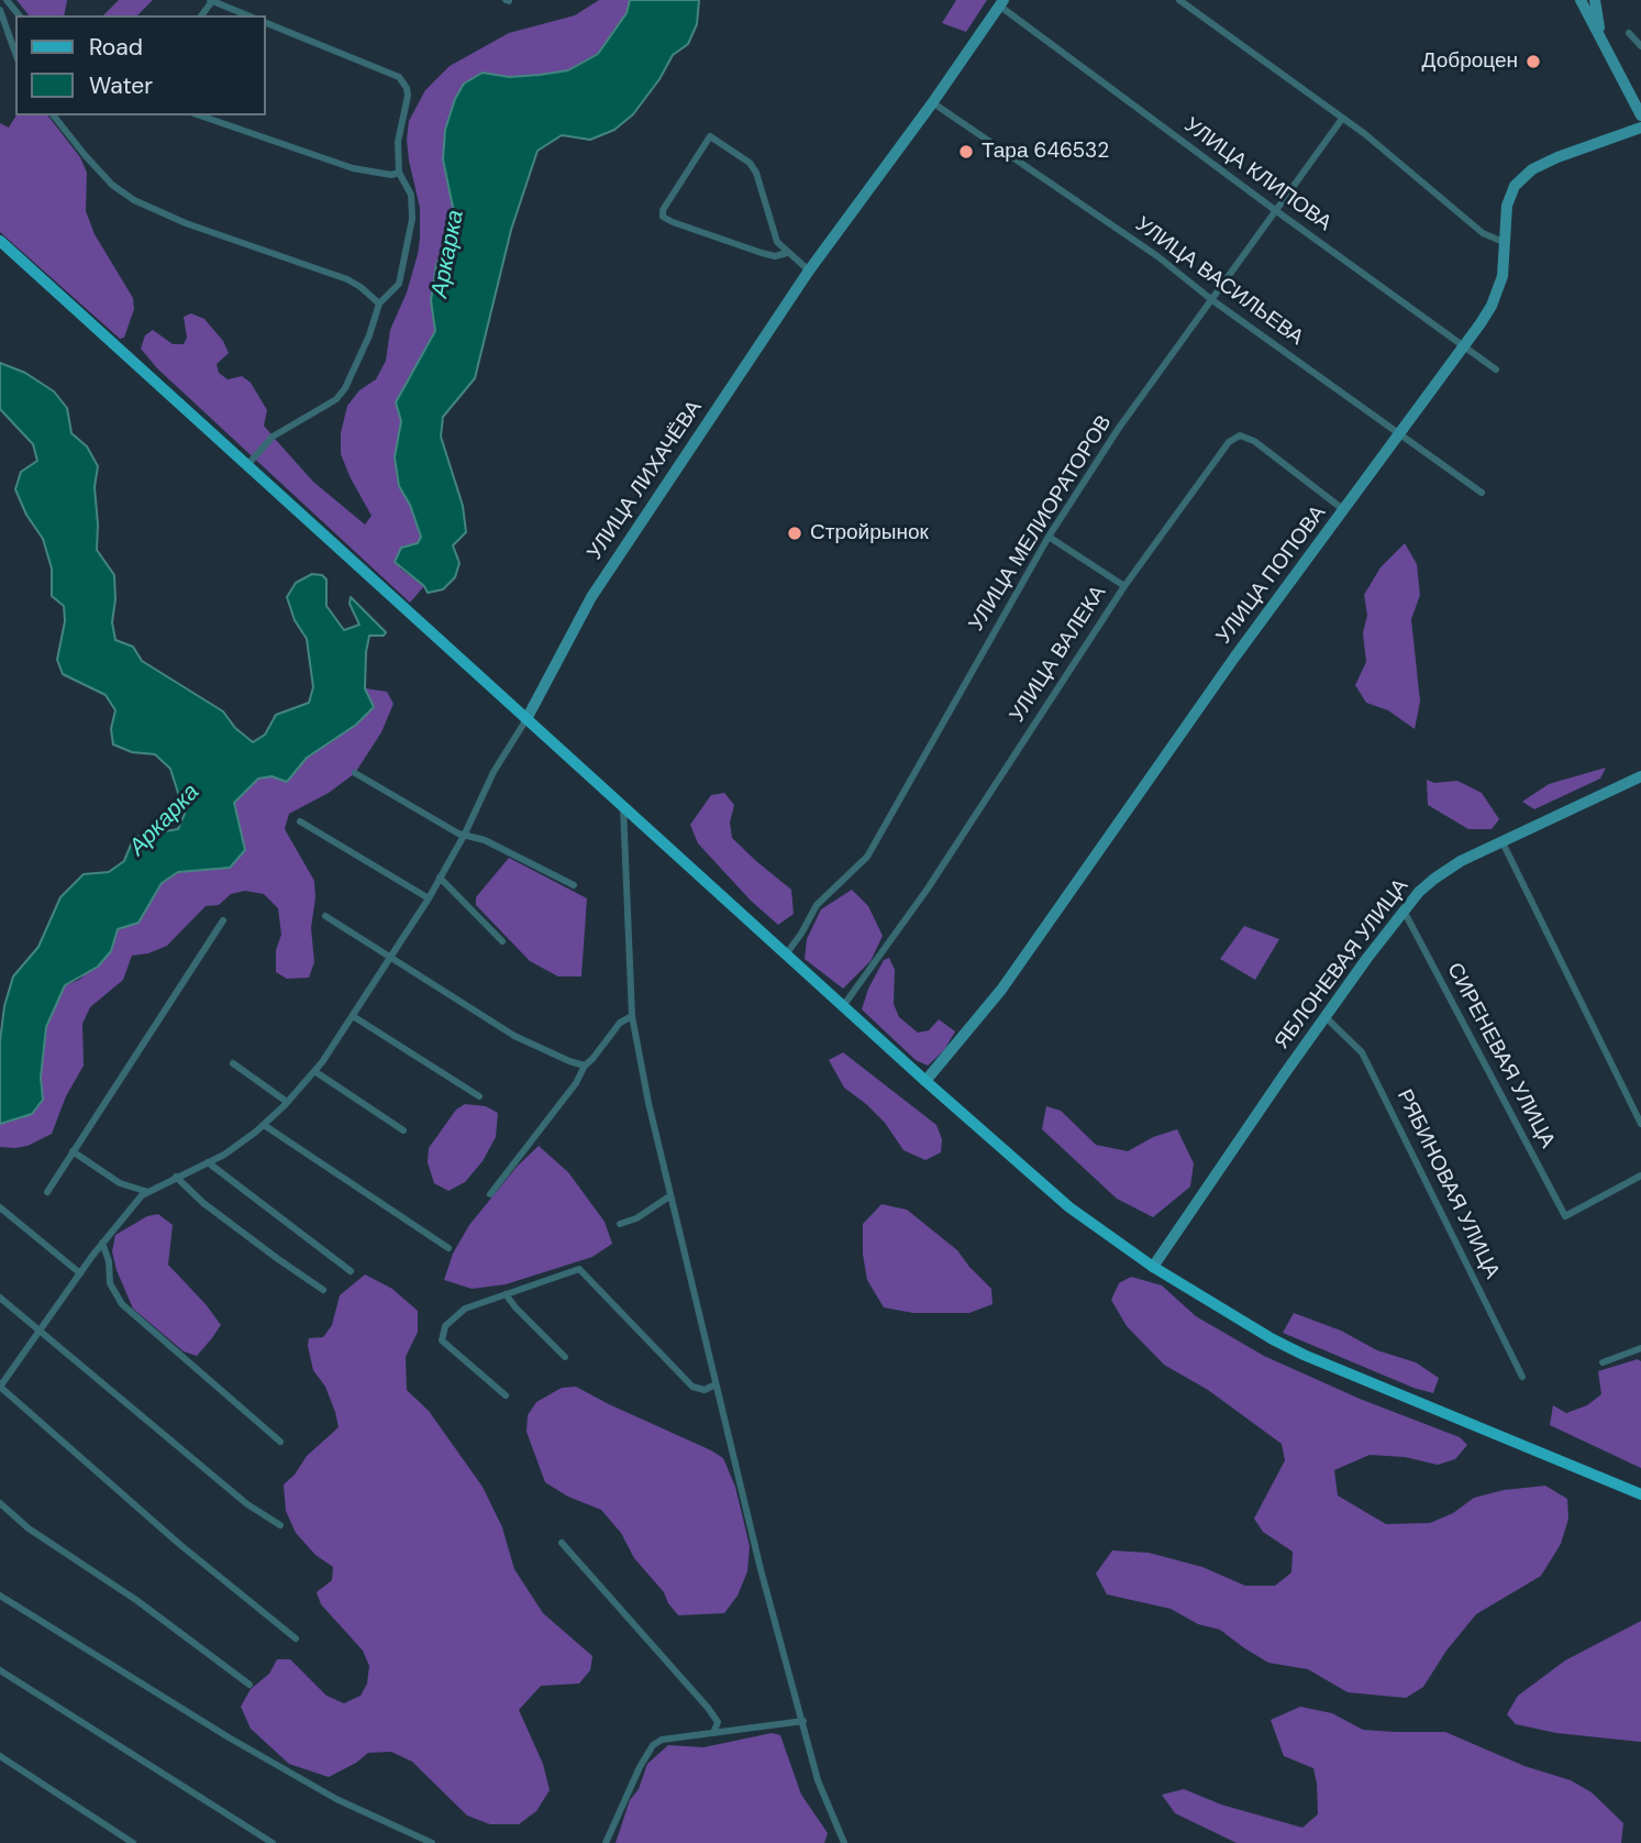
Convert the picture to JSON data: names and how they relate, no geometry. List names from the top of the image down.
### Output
{
  "streets": {
    "street": [
      "УЛИЦА КЛИПОВА",
      "УЛИЦА ВАСИЛЬЕВА",
      "УЛИЦА ЛИХАЧЁВА",
      "УЛИЦА МЕЛИОРАТОРОВ",
      "УЛИЦА ПОПОВА",
      "УЛИЦА ВАЛЕКА",
      "ЯБЛОНЕВАЯ УЛИЦА",
      "СИРЕНЕВАЯ УЛИЦА",
      "РЯБИНОВАЯ УЛИЦА"
    ]
  },
  "crossings": [
    ["УЛИЦА КЛИПОВА", "УЛИЦА ЛИХАЧЁВА"],
    ["УЛИЦА КЛИПОВА", "УЛИЦА МЕЛИОРАТОРОВ"],
    ["УЛИЦА КЛИПОВА", "УЛИЦА ПОПОВА"],
    ["УЛИЦА ВАСИЛЬЕВА", "УЛИЦА ЛИХАЧЁВА"],
    ["УЛИЦА ВАСИЛЬЕВА", "УЛИЦА МЕЛИОРАТОРОВ"],
    ["УЛИЦА ВАСИЛЬЕВА", "УЛИЦА ПОПОВА"],
    ["УЛИЦА ПОПОВА", "УЛИЦА ВАЛЕКА"],
    ["ЯБЛОНЕВАЯ УЛИЦА", "СИРЕНЕВАЯ УЛИЦА"],
    ["ЯБЛОНЕВАЯ УЛИЦА", "РЯБИНОВАЯ УЛИЦА"]
  ],
  "water": ["Аркарка"],
  "places": ["Доброцен", "Тара 646532", "Стройрынок"],
  "legend": ["Road", "Water"]
}
